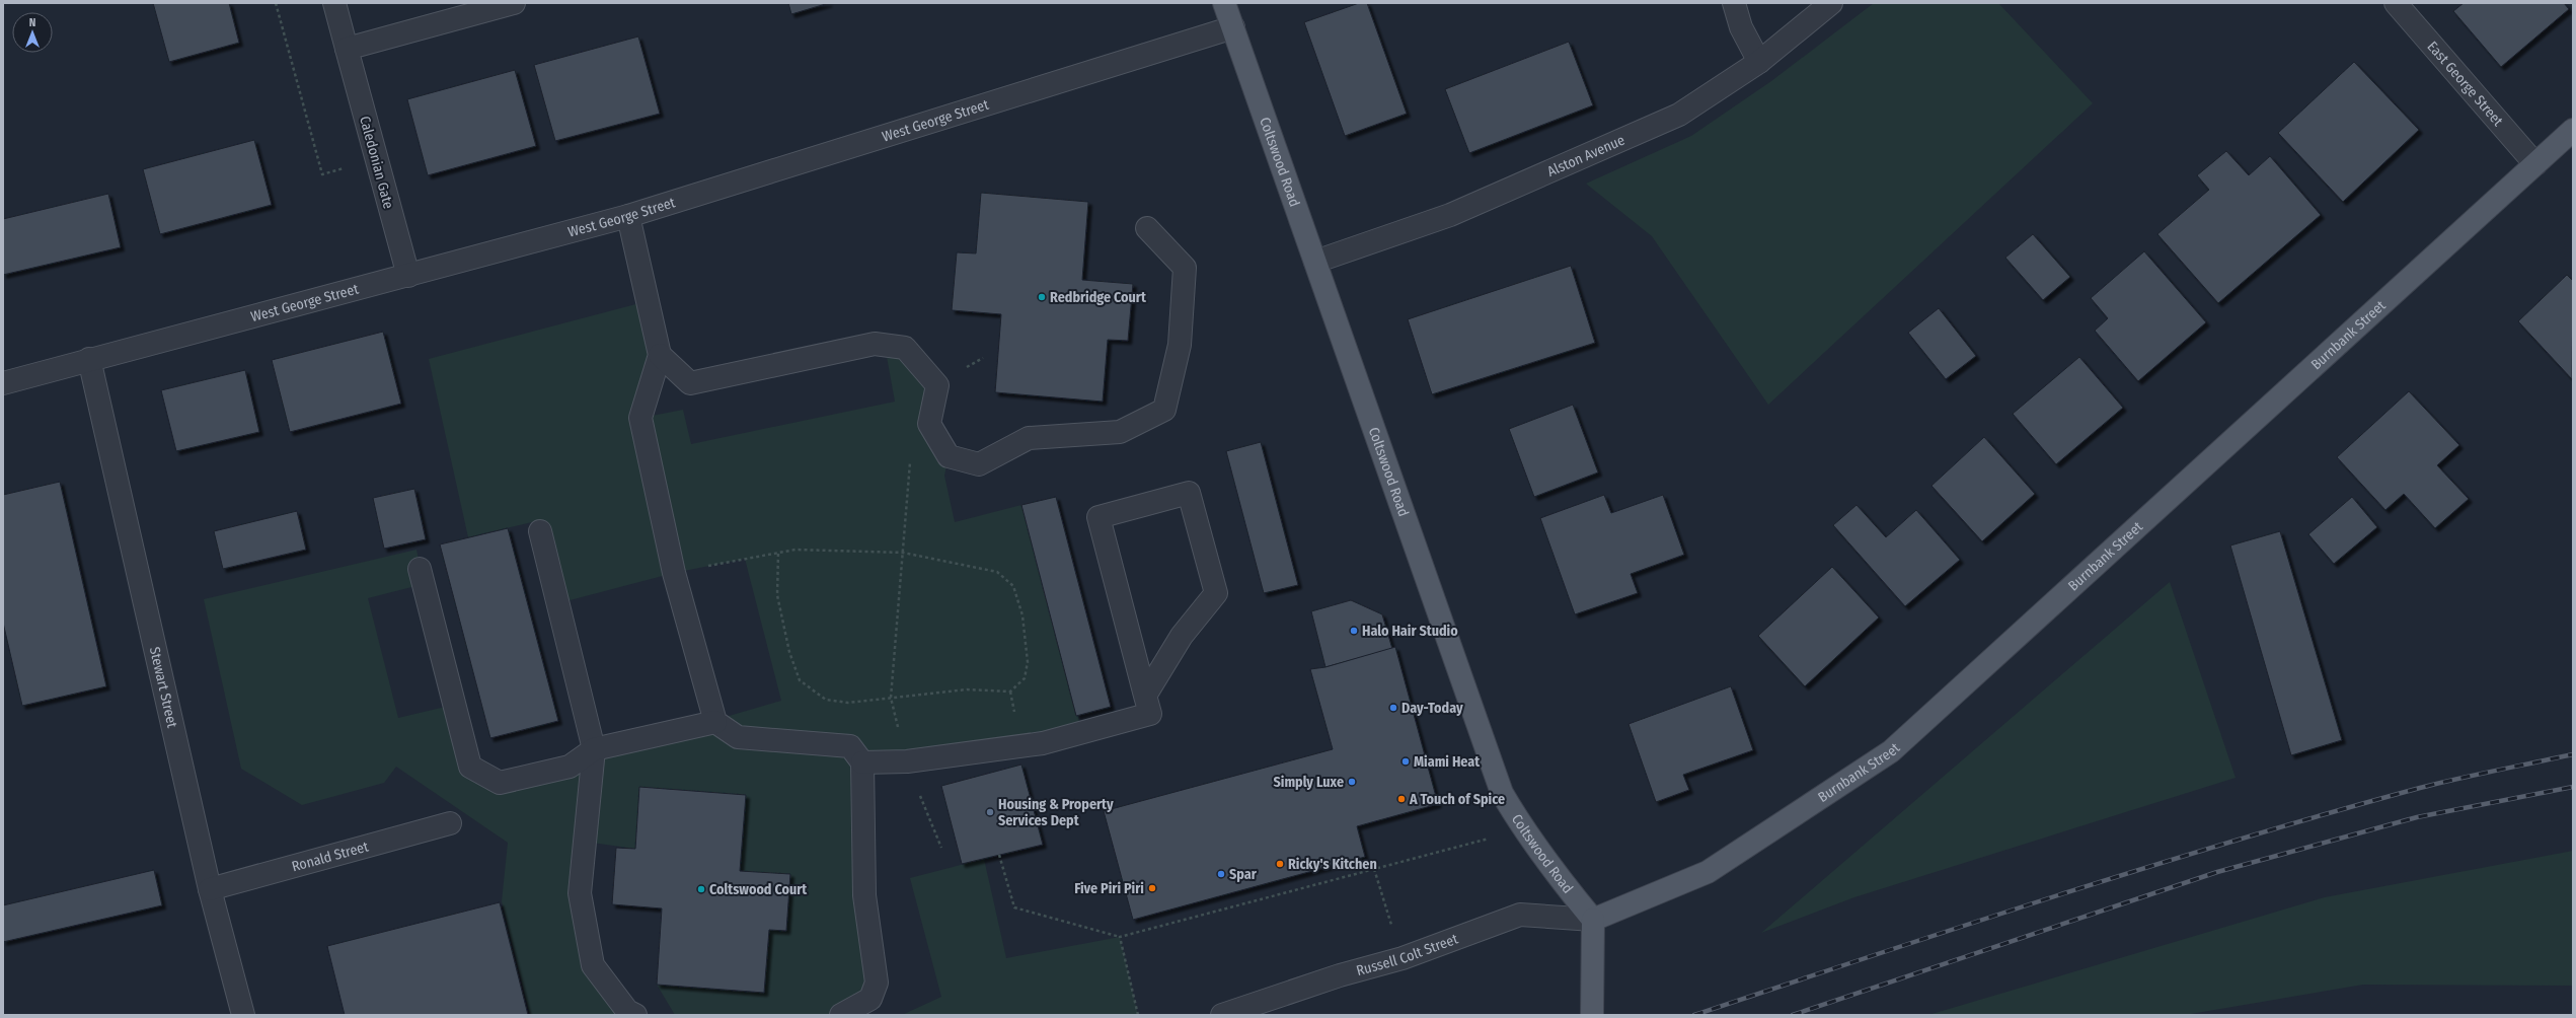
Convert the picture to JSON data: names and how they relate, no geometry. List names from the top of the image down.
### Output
{
  "streets": {
    "main road": ["Coltswood Road", "Burnbank Street"],
    "street": [
      "East George Street",
      "West George Street",
      "Alston Avenue",
      "Caledonian Gate",
      "Stewart Street",
      "Ronald Street",
      "Russell Colt Street"
    ]
  },
  "crossings": [
    ["East George Street", "Burnbank Street"],
    ["West George Street", "Caledonian Gate"],
    ["West George Street", "Coltswood Road"],
    ["West George Street", "Stewart Street"],
    ["Alston Avenue", "Coltswood Road"],
    ["Coltswood Road", "Burnbank Street"],
    ["Coltswood Road", "Russell Colt Street"],
    ["Burnbank Street", "Russell Colt Street"],
    ["Stewart Street", "Ronald Street"]
  ],
  "places": [
    "Redbridge Court",
    "Halo Hair Studio",
    "Day-Today",
    "Miami Heat",
    "Simply Luxe",
    "A Touch of Spice",
    "Housing & Property Services Dept",
    "Ricky's Kitchen",
    "Spar",
    "Five Piri Piri",
    "Coltswood Court"
  ],
  "north": "top"
}
